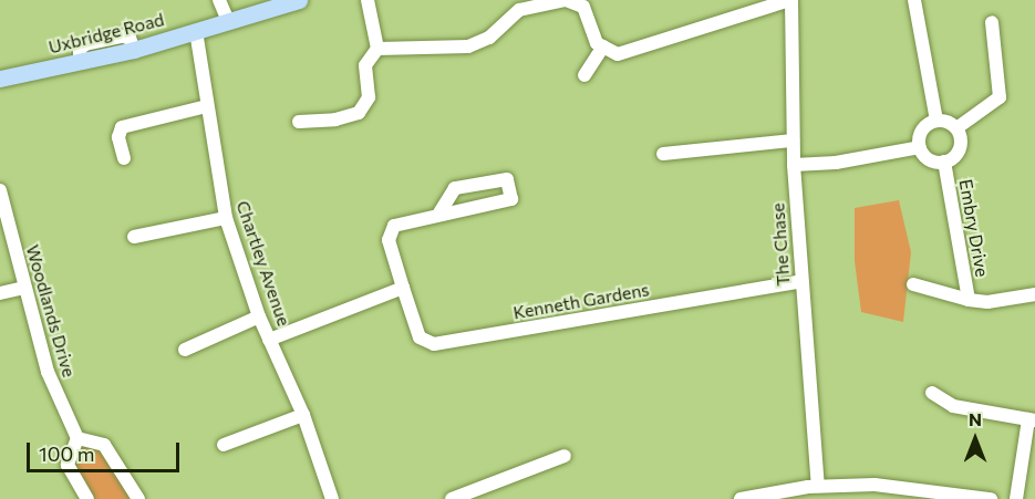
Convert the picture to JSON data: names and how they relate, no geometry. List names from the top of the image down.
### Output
{
  "streets": {
    "main road": ["Uxbridge Road"],
    "street": [
      "Embry Drive",
      "The Chase",
      "Chartley Avenue",
      "Kenneth Gardens",
      "Woodlands Drive"
    ]
  },
  "crossings": [
    ["Uxbridge Road", "Chartley Avenue"],
    ["The Chase", "Kenneth Gardens"]
  ],
  "scale_bar": "100 m",
  "north": "top"
}
